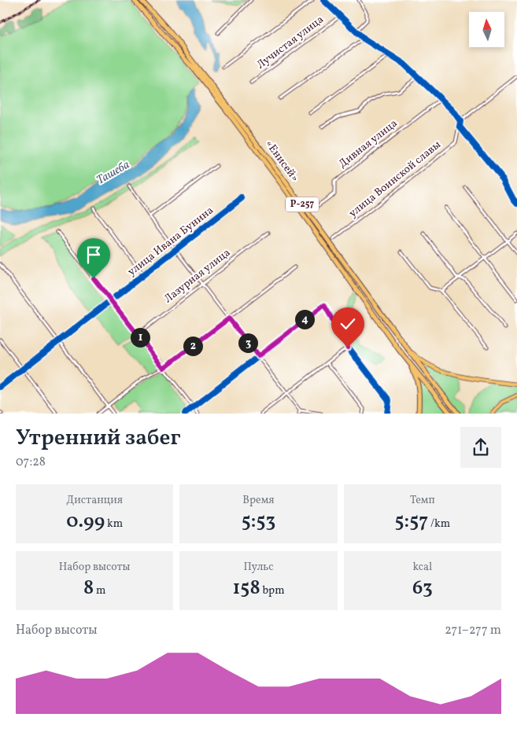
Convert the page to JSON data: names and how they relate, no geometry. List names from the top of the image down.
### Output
{
  "streets": {
    "highway": ["«Енисей»", "Р-257"],
    "street": [
      "Лучистая улица",
      "Дивная улица",
      "улица Воинской славы",
      "улица Ивана Бунина",
      "Лазурная улица"
    ]
  },
  "water": ["Ташеба"],
  "north": "top",
  "page": {
    "pins": [
      "4",
      "1",
      "3",
      "2"
    ],
    "heading": ["Утренний забег", "07:28"],
    "stats": [
      ["Дистанция", "0.99 km"],
      ["Время", "5:53"],
      ["Темп", "5:57 /km"],
      ["Набор высоты", "8 m"],
      ["Пульс", "158 bpm"],
      ["kcal", "63"]
    ],
    "chart": ["Набор высоты", "271–277 m"]
  }
}
